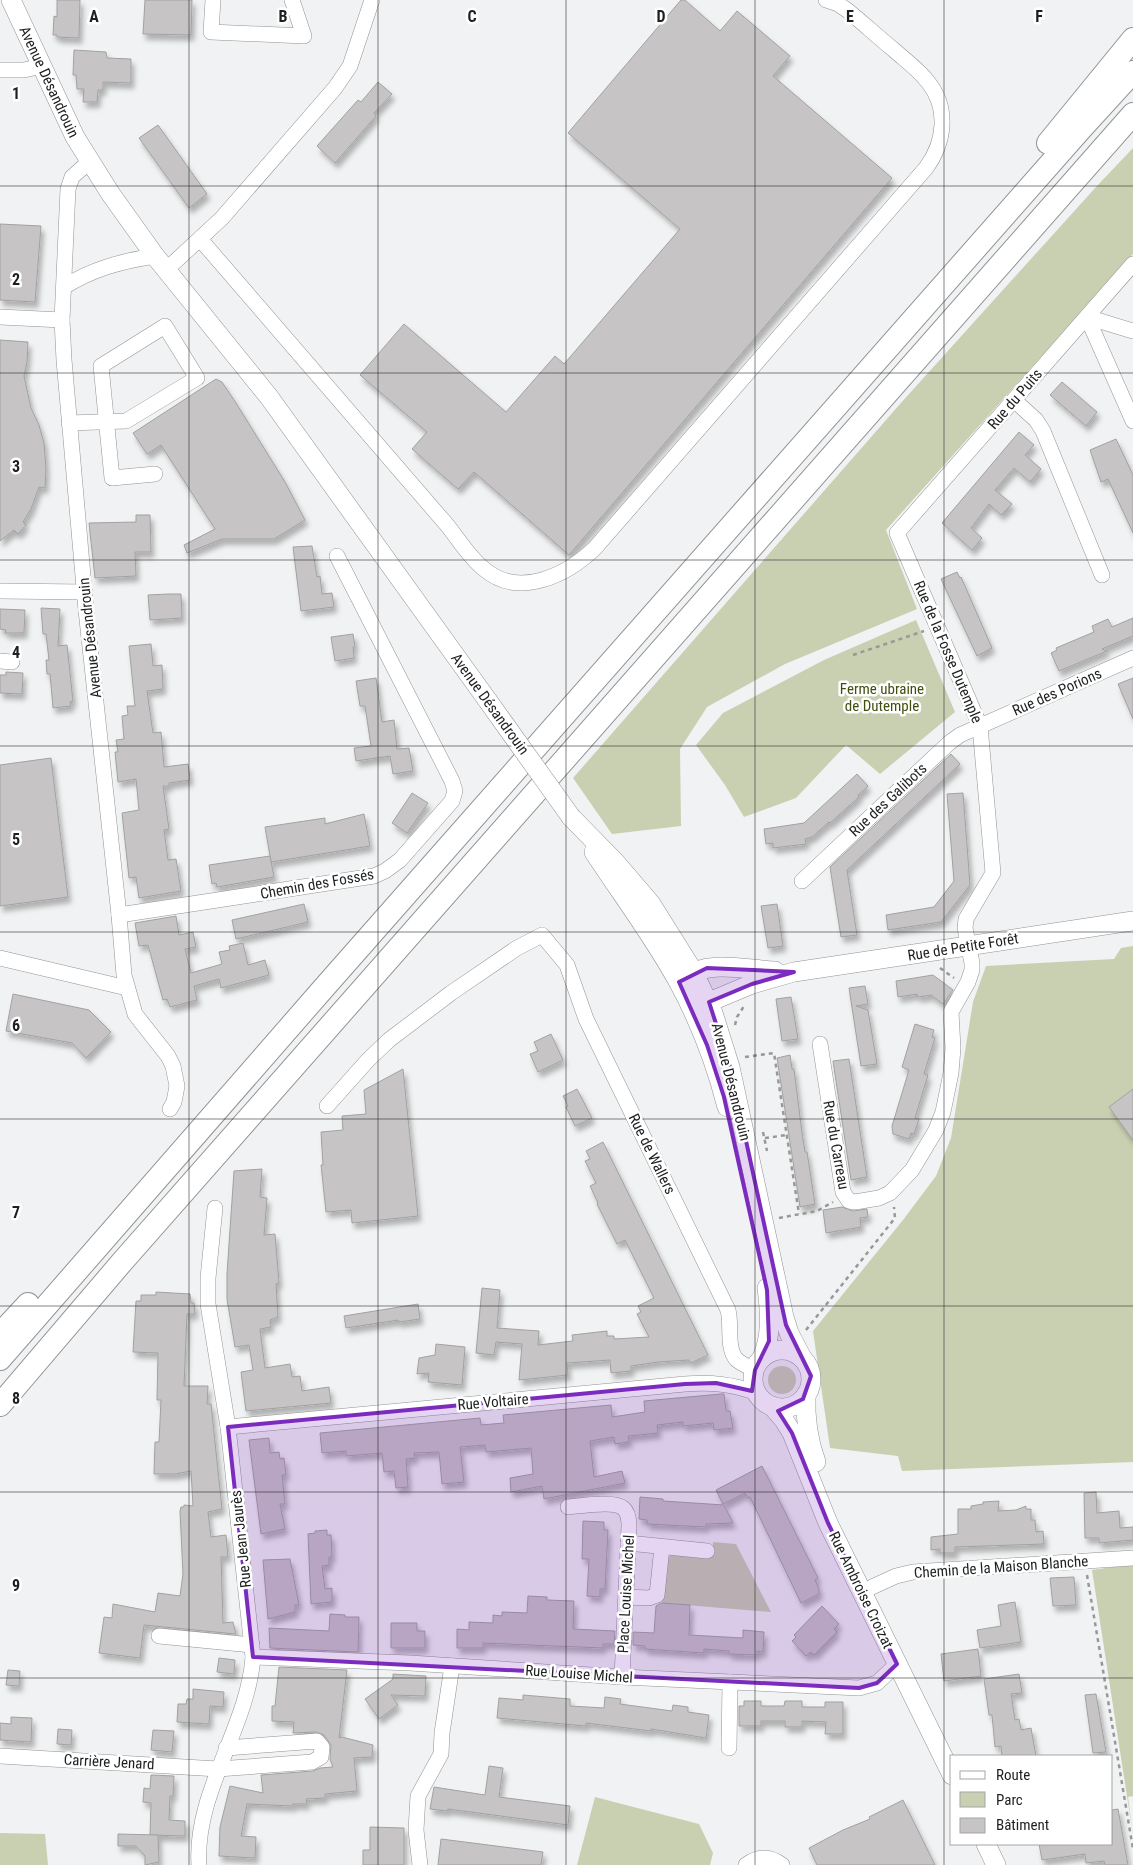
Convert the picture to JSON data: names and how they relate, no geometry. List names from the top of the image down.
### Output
{
  "streets": {
    "main road": ["Avenue Désandrouin", "Rue de Petite Forêt", "Rue Ambroise Croizat"],
    "street": [
      "Rue du Puits",
      "Rue de la Fosse Dutemple",
      "Rue des Porions",
      "Rue des Galibots",
      "Chemin des Fossés",
      "Rue du Carreau",
      "Rue de Wallers",
      "Rue Voltaire",
      "Rue Jean Jaurès",
      "Chemin de la Maison Blanche",
      "Place Louise Michel",
      "Rue Louise Michel",
      "Carrière Jenard"
    ]
  },
  "crossings": [
    ["Avenue Désandrouin", "Chemin des Fossés"],
    ["Avenue Désandrouin", "Rue de Petite Forêt"],
    ["Avenue Désandrouin", "Rue de Wallers"],
    ["Avenue Désandrouin", "Rue Voltaire"],
    ["Avenue Désandrouin", "Rue Ambroise Croizat"],
    ["Rue du Puits", "Rue de la Fosse Dutemple"],
    ["Rue de la Fosse Dutemple", "Rue des Porions"],
    ["Rue de la Fosse Dutemple", "Rue des Galibots"],
    ["Rue de la Fosse Dutemple", "Rue de Petite Forêt"],
    ["Rue de la Fosse Dutemple", "Rue du Carreau"],
    ["Rue des Porions", "Rue des Galibots"],
    ["Rue de Petite Forêt", "Rue du Carreau"],
    ["Rue de Wallers", "Rue Voltaire"],
    ["Rue de Wallers", "Rue Ambroise Croizat"],
    ["Rue Voltaire", "Rue Jean Jaurès"],
    ["Rue Voltaire", "Rue Ambroise Croizat"],
    ["Rue Jean Jaurès", "Rue Louise Michel"],
    ["Rue Jean Jaurès", "Carrière Jenard"],
    ["Chemin de la Maison Blanche", "Rue Ambroise Croizat"],
    ["Rue Ambroise Croizat", "Rue Louise Michel"],
    ["Place Louise Michel", "Rue Louise Michel"]
  ],
  "parks": ["Ferme ubraine de Dutemple"],
  "legend": ["Route", "Parc", "Bâtiment"],
  "grid": {
    "columns": [
      "A",
      "B",
      "C",
      "D",
      "E",
      "F"
    ],
    "rows": [
      "1",
      "2",
      "3",
      "4",
      "5",
      "6",
      "7",
      "8",
      "9"
    ]
  }
}
